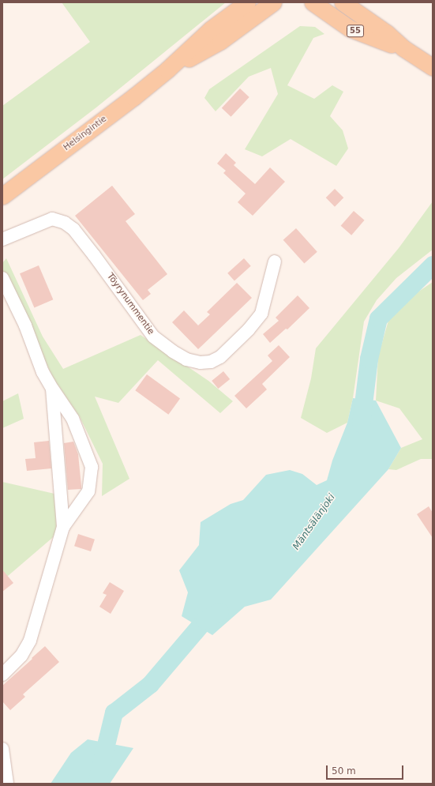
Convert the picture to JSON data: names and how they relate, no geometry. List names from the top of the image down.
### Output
{
  "streets": {
    "main road": ["55", "Helsingintie"],
    "street": ["Töyrynummentie"]
  },
  "water": ["Mäntsälänjoki"],
  "scale_bar": "50 m"
}
